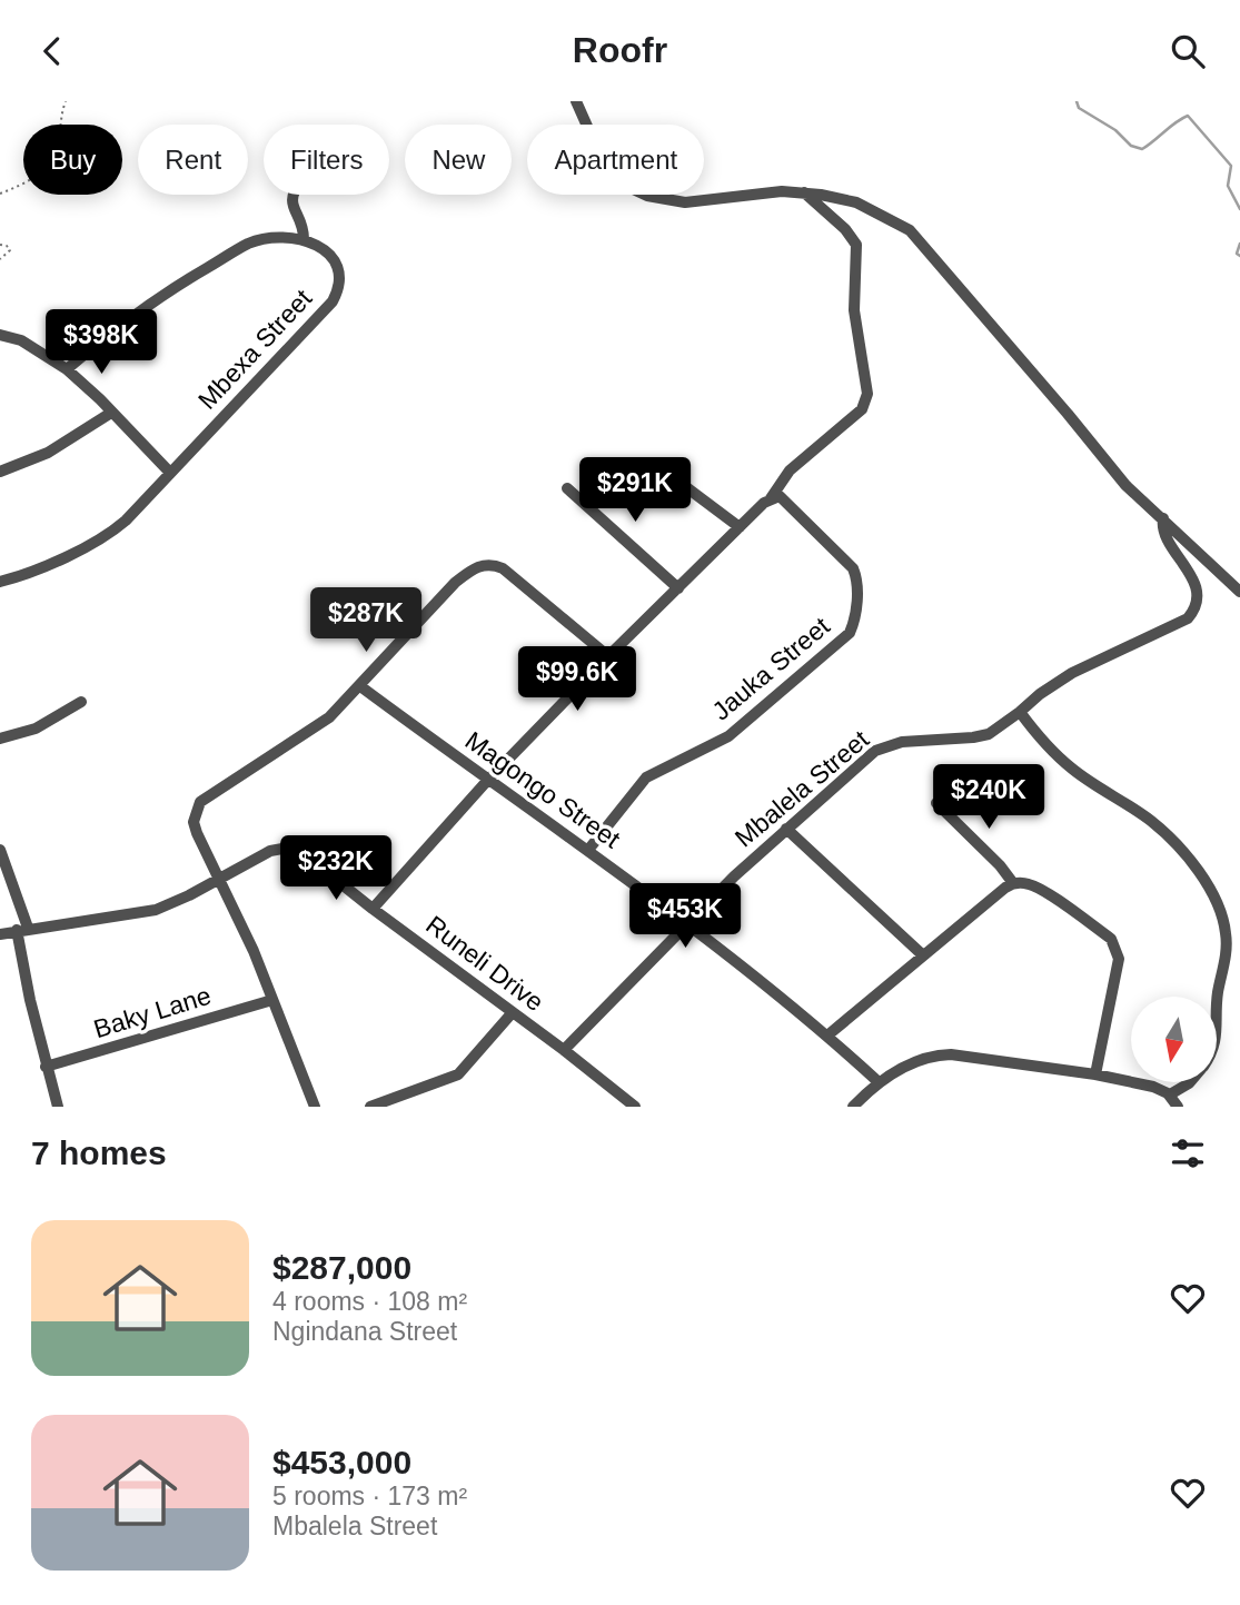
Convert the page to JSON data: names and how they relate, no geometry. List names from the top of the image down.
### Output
{
  "streets": {
    "street": [
      "Mbexa Street",
      "Jauka Street",
      "Mbalela Street",
      "Magongo Street",
      "Runeli Drive",
      "Baky Lane"
    ]
  },
  "crossings": [
    ["Jauka Street", "Magongo Street"],
    ["Mbalela Street", "Magongo Street"],
    ["Mbalela Street", "Runeli Drive"]
  ],
  "north": "bottom",
  "page": {
    "header": "Roofr",
    "chip": [
      "Buy",
      "Rent",
      "Filters",
      "New",
      "Apartment"
    ],
    "price": [
      "$398K",
      "$291K",
      "$287K",
      "$99.6K",
      "$240K",
      "$232K",
      "$453K"
    ],
    "heading": "7 homes",
    "list": [
      {
        "name": "$287,000",
        "note": "4 rooms · 108 m² · Ngindana Street"
      },
      {
        "name": "$453,000",
        "note": "5 rooms · 173 m² · Mbalela Street"
      }
    ]
  }
}
